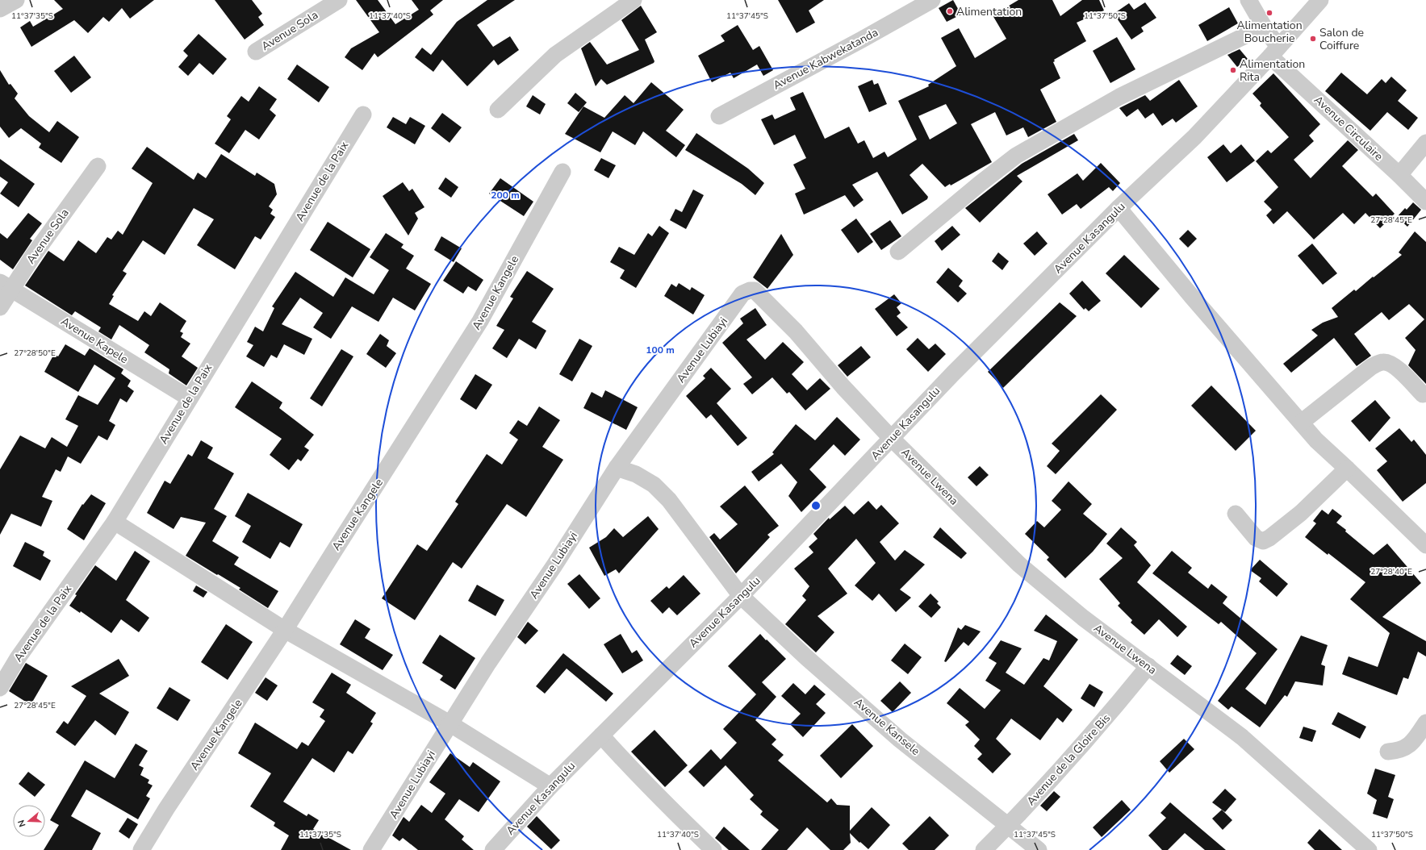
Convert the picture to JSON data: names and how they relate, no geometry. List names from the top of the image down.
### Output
{
  "streets": {
    "street": [
      "Avenue Sola",
      "Avenue Kabwekatanda",
      "Avenue Circulaire",
      "Avenue de la Paix",
      "Avenue Kasangulu",
      "Avenue Kangele",
      "Avenue Kapele",
      "Avenue Lubiayi",
      "Avenue Lwena",
      "Avenue Kansele",
      "Avenue de la Gloire Bis"
    ]
  },
  "crossings": [
    ["Avenue Sola", "Avenue Kapele"],
    ["Avenue Circulaire", "Avenue Kasangulu"],
    ["Avenue de la Paix", "Avenue Kapele"],
    ["Avenue Kasangulu", "Avenue Lwena"],
    ["Avenue Kasangulu", "Avenue Kansele"],
    ["Avenue Lubiayi", "Avenue Lwena"],
    ["Avenue Lubiayi", "Avenue Kansele"],
    ["Avenue Lwena", "Avenue de la Gloire Bis"],
    ["Avenue Kansele", "Avenue de la Gloire Bis"]
  ],
  "places": [
    "Alimentation",
    "Alimentation Boucherie",
    "Salon de Coiffure",
    "Alimentation Rita"
  ],
  "north": "left",
  "coordinates": [
    "11°37'35\"S",
    "11°37'40\"S",
    "11°37'45\"S",
    "11°37'50\"S",
    "27°28'45\"E",
    "27°28'50\"E",
    "27°28'40\"E"
  ],
  "rings": ["200 m", "100 m"]
}
